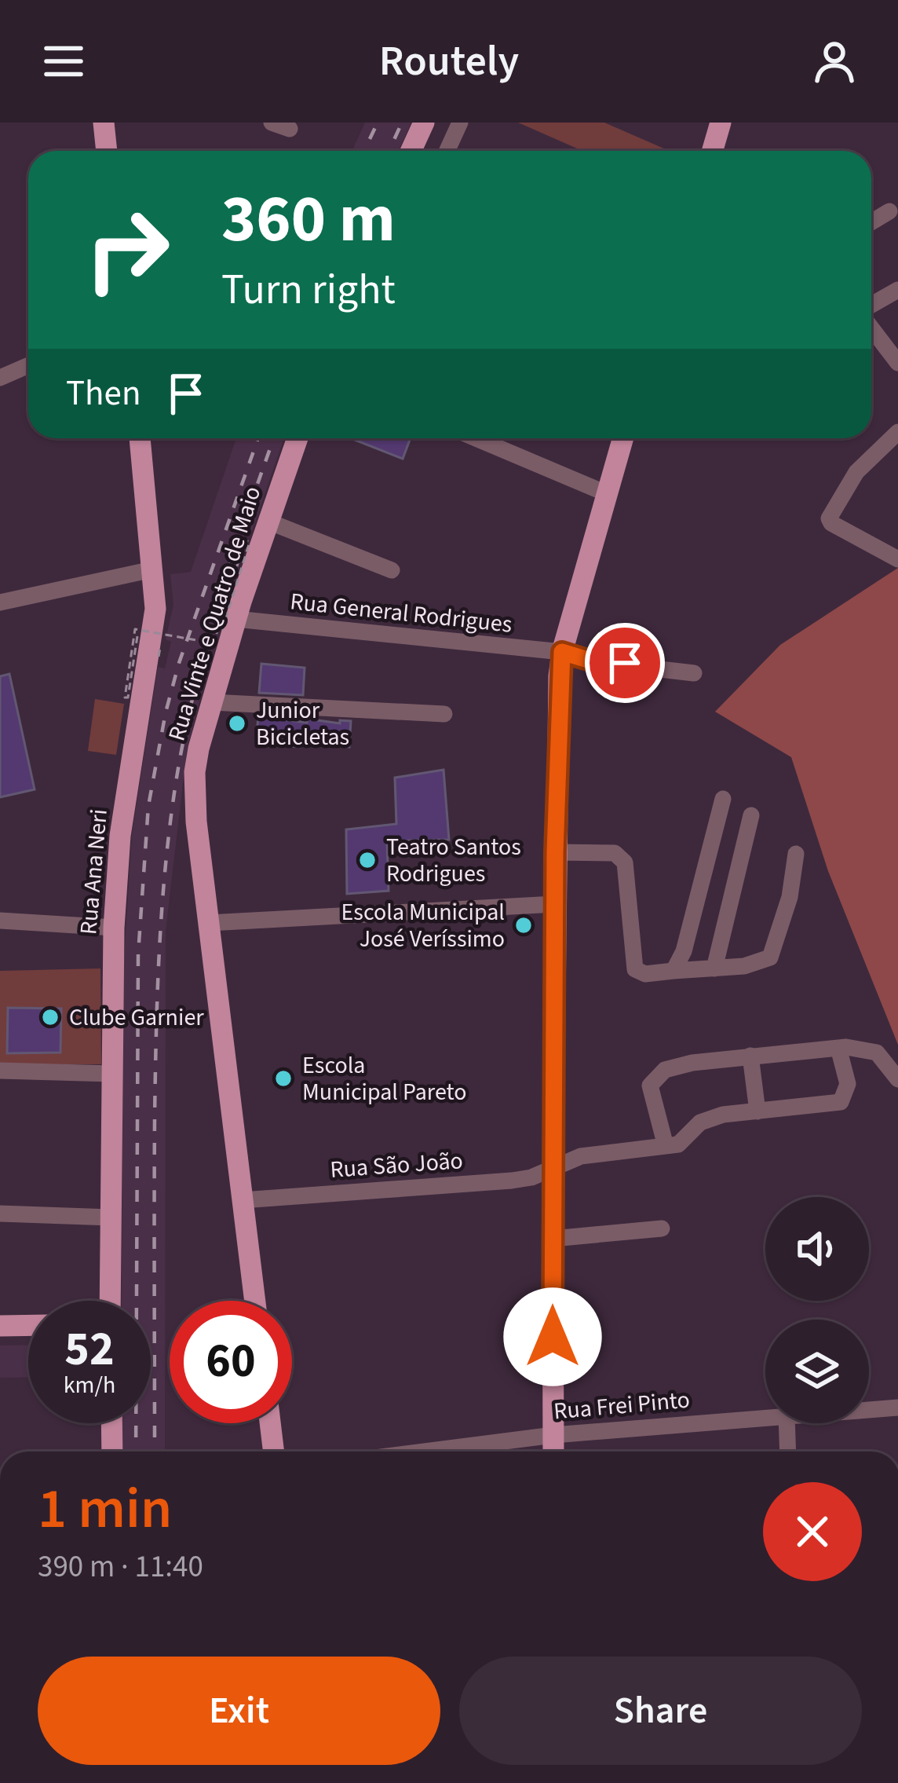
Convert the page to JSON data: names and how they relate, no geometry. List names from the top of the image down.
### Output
{
  "streets": {
    "main road": ["Rua Vinte e Quatro de Maio", "Rua Ana Neri"],
    "street": ["Rua General Rodrigues", "Rua São João", "Rua Frei Pinto"]
  },
  "crossings": [
    ["Rua General Rodrigues", "Rua Vinte e Quatro de Maio"],
    ["Rua Vinte e Quatro de Maio", "Rua São João"]
  ],
  "places": [
    "Junior Bicicletas",
    "Teatro Santos Rodrigues",
    "Escola Municipal José Veríssimo",
    "Clube Garnier",
    "Escola Municipal Pareto"
  ],
  "page": {
    "header": "Routely",
    "turn": ["360 m", "Turn right"],
    "then": "Then",
    "speed": "52 km/h",
    "limit": "60",
    "heading": ["1 min", "390 m · 11:40"],
    "buttons": ["Exit", "Share"]
  }
}
